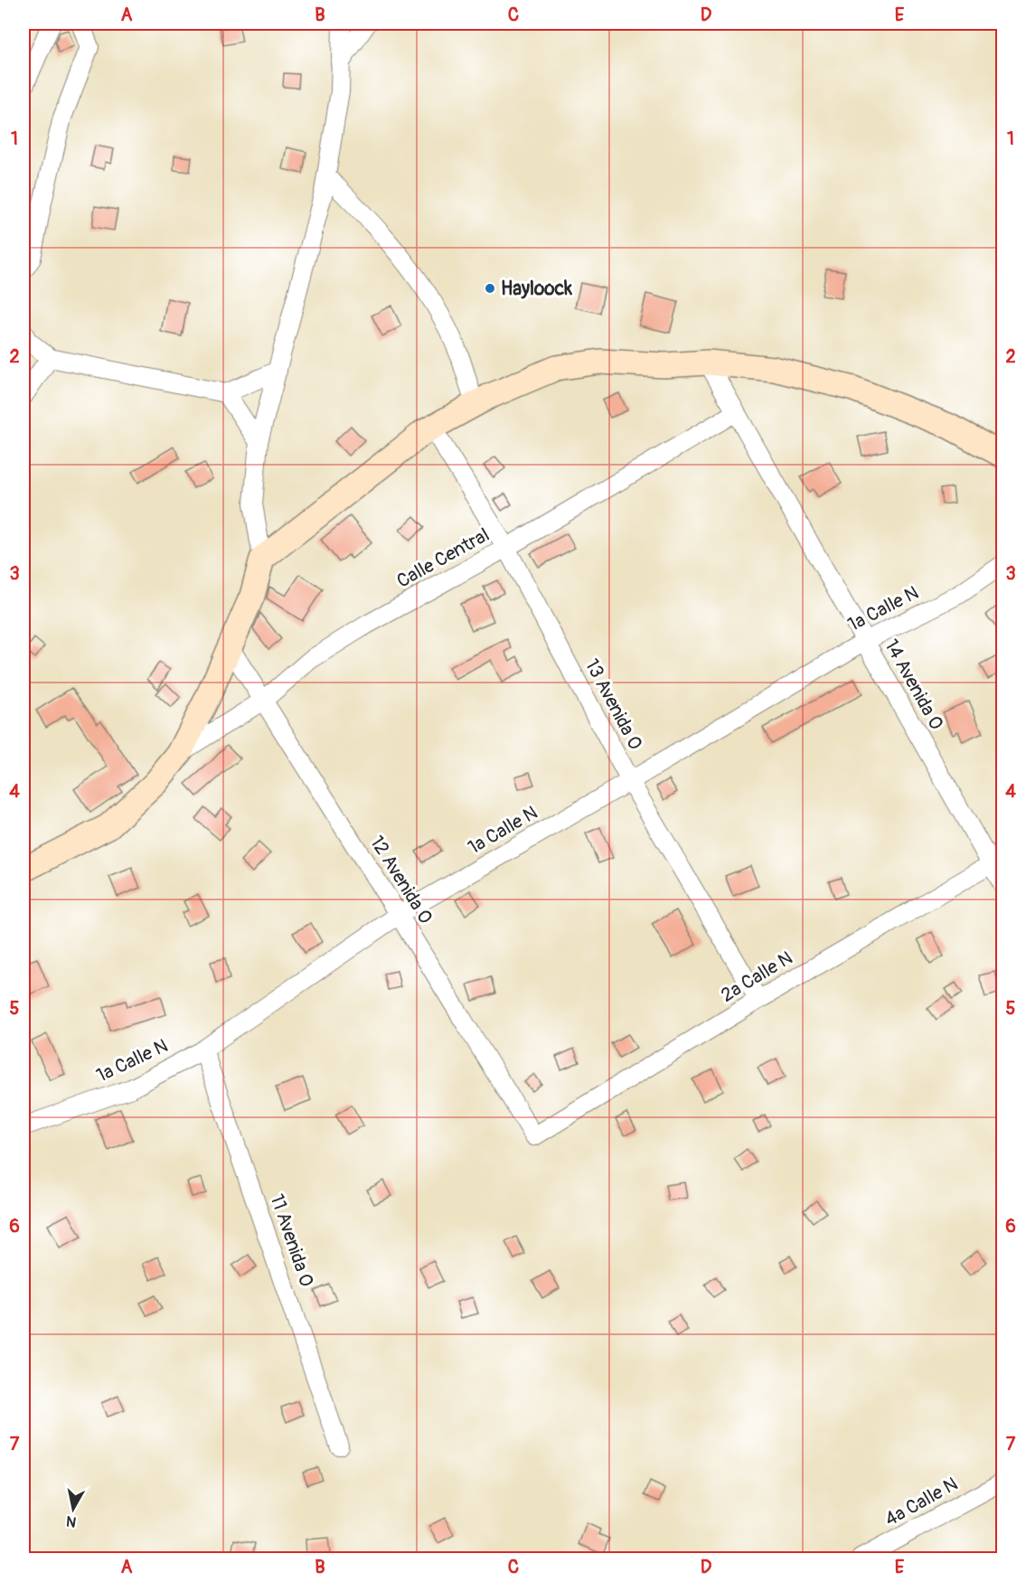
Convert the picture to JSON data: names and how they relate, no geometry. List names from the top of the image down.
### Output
{
  "streets": {
    "street": [
      "Calle Central",
      "1a Calle N",
      "14 Avenida O",
      "13 Avenida O",
      "12 Avenida O",
      "2a Calle N",
      "11 Avenida O",
      "4a Calle N"
    ]
  },
  "crossings": [
    ["Calle Central", "14 Avenida O"],
    ["Calle Central", "13 Avenida O"],
    ["Calle Central", "12 Avenida O"],
    ["1a Calle N", "14 Avenida O"],
    ["1a Calle N", "13 Avenida O"],
    ["1a Calle N", "12 Avenida O"],
    ["1a Calle N", "11 Avenida O"],
    ["14 Avenida O", "2a Calle N"],
    ["13 Avenida O", "2a Calle N"],
    ["12 Avenida O", "2a Calle N"]
  ],
  "places": ["Hayloock"],
  "north": "bottom",
  "grid": {
    "columns": [
      "A",
      "B",
      "C",
      "D",
      "E"
    ],
    "rows": [
      "1",
      "2",
      "3",
      "4",
      "5",
      "6",
      "7"
    ]
  }
}
